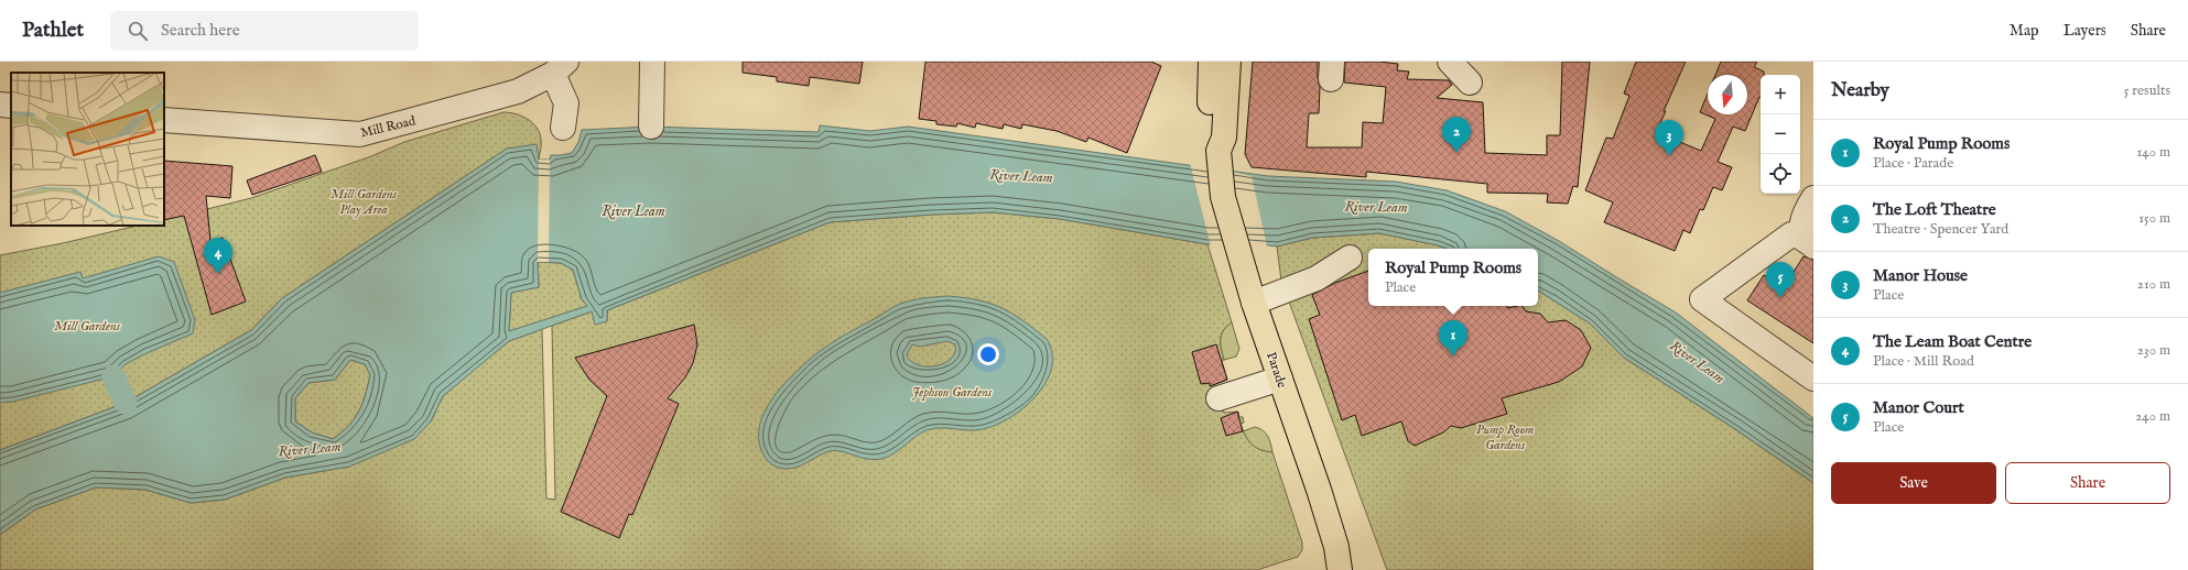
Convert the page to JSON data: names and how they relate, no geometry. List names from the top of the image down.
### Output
{
  "streets": {
    "main road": ["Parade"],
    "street": ["Mill Road"]
  },
  "water": ["River Leam"],
  "parks": [
    "Mill Gardens Play Area",
    "Mill Gardens",
    "Jephson Gardens",
    "Pump Room Gardens"
  ],
  "north": "bottom",
  "page": {
    "header": "Pathlet",
    "search": "Search here",
    "nav": ["Map", "Layers", "Share"],
    "heading": ["Nearby", "5 results"],
    "map_buttons": ["+", "−"],
    "pins": [
      "2",
      "3",
      "4",
      "5",
      "1"
    ],
    "list": [
      {
        "mark": "1",
        "name": "Royal Pump Rooms",
        "note": "Place · Parade",
        "value": "140 m"
      },
      {
        "mark": "2",
        "name": "The Loft Theatre",
        "note": "Theatre · Spencer Yard",
        "value": "150 m"
      },
      {
        "mark": "3",
        "name": "Manor House",
        "note": "Place",
        "value": "210 m"
      },
      {
        "mark": "4",
        "name": "The Leam Boat Centre",
        "note": "Place · Mill Road",
        "value": "230 m"
      },
      {
        "mark": "5",
        "name": "Manor Court",
        "note": "Place",
        "value": "240 m"
      }
    ],
    "popup": ["Royal Pump Rooms", "Place"],
    "buttons": ["Save", "Share"]
  }
}
